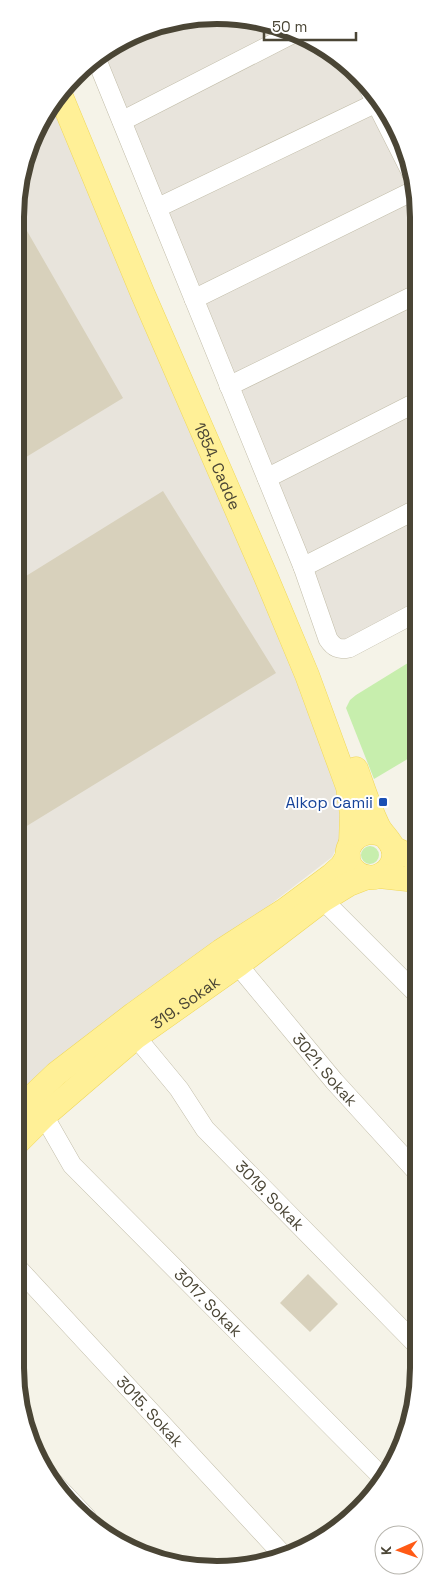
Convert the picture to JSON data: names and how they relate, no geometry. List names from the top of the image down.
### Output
{
  "streets": {
    "main road": ["1854. Cadde", "319. Sokak"],
    "street": [
      "3021. Sokak",
      "3019. Sokak",
      "3017. Sokak",
      "3015. Sokak"
    ]
  },
  "crossings": [
    ["1854. Cadde", "319. Sokak"],
    ["319. Sokak", "3021. Sokak"],
    ["319. Sokak", "3019. Sokak"],
    ["319. Sokak", "3017. Sokak"]
  ],
  "places": {
    "transit": ["Alkop Camii"]
  },
  "scale_bar": "50 m",
  "north": "left"
}
